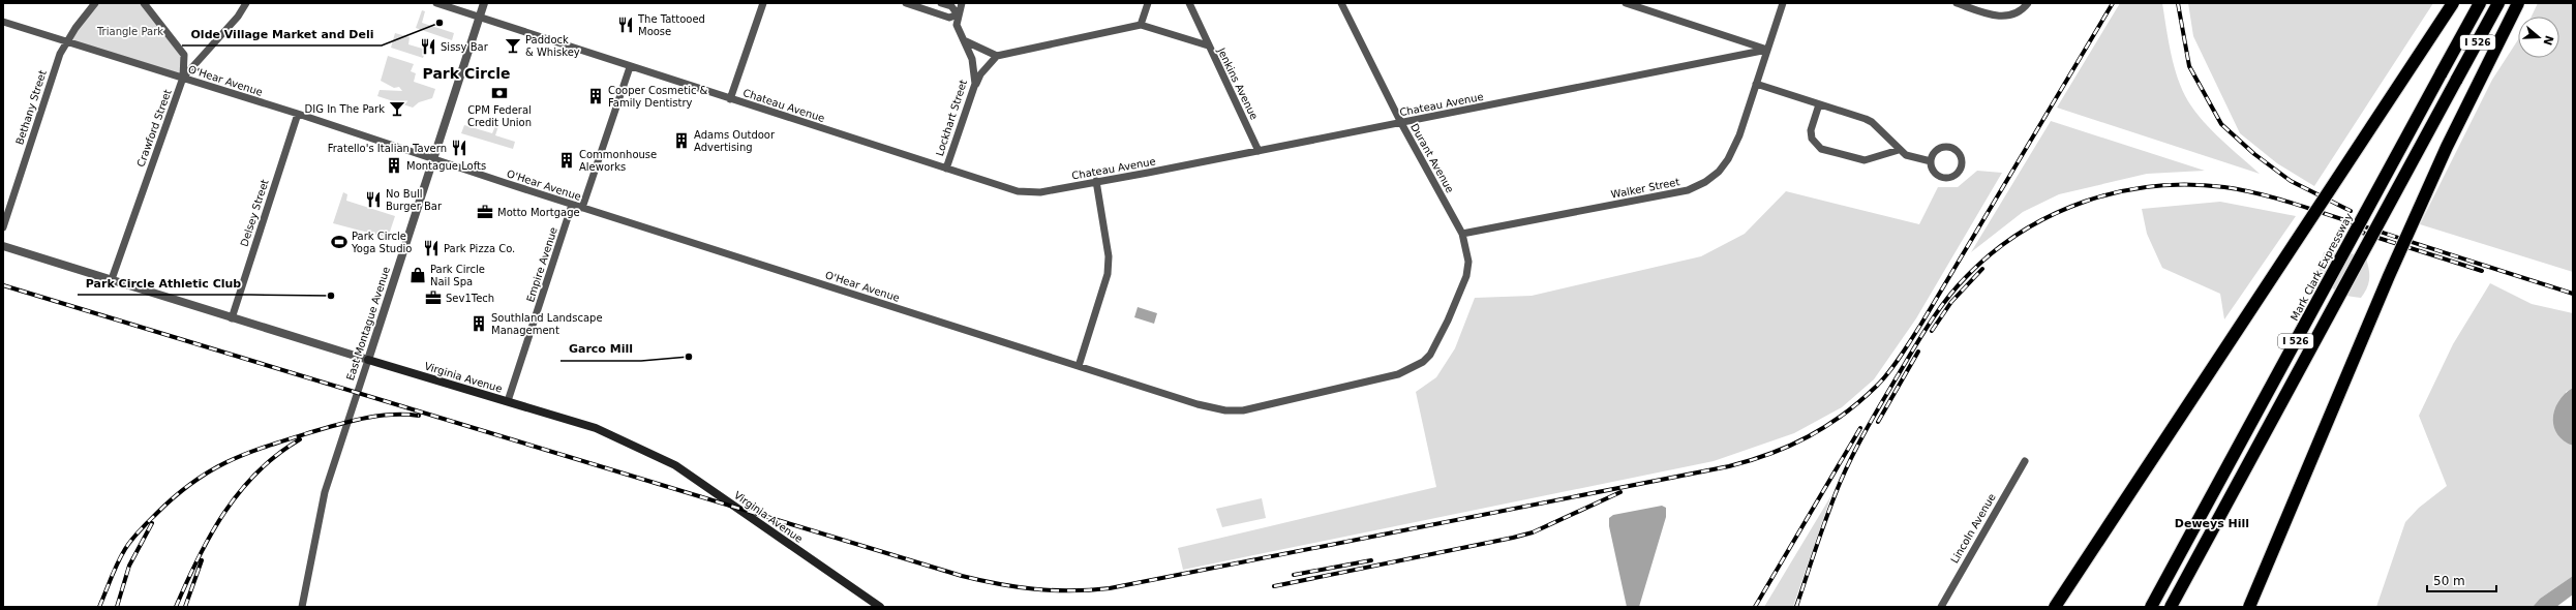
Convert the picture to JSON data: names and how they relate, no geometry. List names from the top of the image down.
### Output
{
  "streets": {
    "highway": ["I 526", "Mark Clark Expressway"],
    "main road": ["Virginia Avenue"],
    "street": [
      "O'Hear Avenue",
      "Jenkins Avenue",
      "Chateau Avenue",
      "Bethany Street",
      "Lockhart Street",
      "Crawford Street",
      "Durant Avenue",
      "Walker Street",
      "Delsey Street",
      "Empire Avenue",
      "East Montague Avenue",
      "Lincoln Avenue"
    ]
  },
  "crossings": [
    ["O'Hear Avenue", "Bethany Street"],
    ["O'Hear Avenue", "Crawford Street"],
    ["O'Hear Avenue", "Durant Avenue"],
    ["O'Hear Avenue", "Delsey Street"],
    ["O'Hear Avenue", "Empire Avenue"],
    ["O'Hear Avenue", "East Montague Avenue"],
    ["Jenkins Avenue", "Chateau Avenue"],
    ["Chateau Avenue", "Lockhart Street"],
    ["Chateau Avenue", "Durant Avenue"],
    ["Chateau Avenue", "Walker Street"],
    ["Chateau Avenue", "East Montague Avenue"],
    ["Crawford Street", "Virginia Avenue"],
    ["Durant Avenue", "Walker Street"],
    ["Delsey Street", "Virginia Avenue"],
    ["Empire Avenue", "Virginia Avenue"],
    ["East Montague Avenue", "Virginia Avenue"]
  ],
  "districts": ["Park Circle", "Deweys Hill"],
  "parks": ["Triangle Park"],
  "places": {
    "other": ["Olde Village Market and Deli", "Park Circle Athletic Club", "Garco Mill"],
    "restaurant": [
      "The Tattooed Moose",
      "Sissy Bar",
      "Fratello's Italian Tavern",
      "No Bull Burger Bar",
      "Park Pizza Co."
    ],
    "bar": ["Paddock & Whiskey", "DIG In The Park"],
    "bank": ["CPM Federal Credit Union"],
    "building": [
      "Cooper Cosmetic & Family Dentistry",
      "Adams Outdoor Advertising",
      "Commonhouse Aleworks",
      "Montague Lofts",
      "Southland Landscape Management"
    ],
    "office": ["Motto Mortgage", "Sev1Tech"],
    "sports": ["Park Circle Yoga Studio"],
    "shop": ["Park Circle Nail Spa"]
  },
  "scale_bar": "50 m",
  "north": "right"
}
